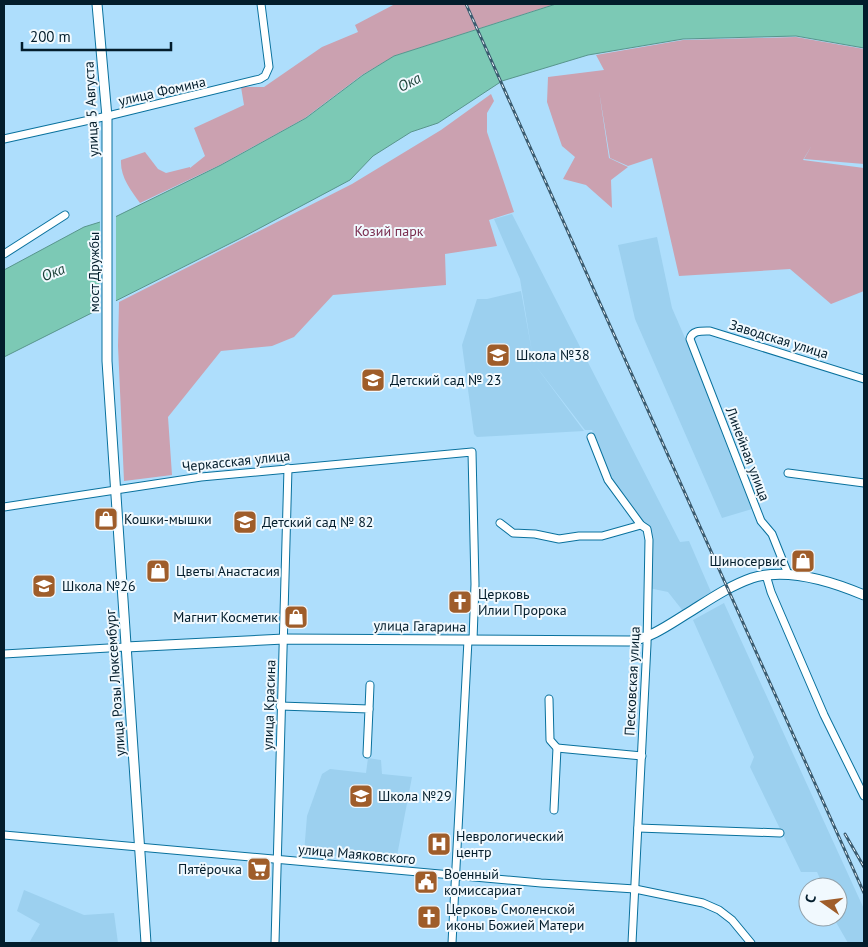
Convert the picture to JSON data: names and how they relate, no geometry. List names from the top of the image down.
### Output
{
  "streets": {
    "main road": [
      "улица 5 Августа",
      "мост Дружбы",
      "улица Гагарина",
      "улица Розы Люксембург"
    ],
    "street": [
      "улица Фомина",
      "Заводская улица",
      "Линейная улица",
      "Черкасская улица",
      "Песковская улица",
      "улица Красина",
      "улица Маяковского"
    ]
  },
  "crossings": [
    ["улица Фомина", "улица 5 Августа"],
    ["улица 5 Августа", "мост Дружбы"],
    ["мост Дружбы", "улица Розы Люксембург"],
    ["Заводская улица", "Линейная улица"],
    ["Линейная улица", "улица Гагарина"],
    ["Черкасская улица", "улица Гагарина"],
    ["Черкасская улица", "улица Розы Люксембург"],
    ["Черкасская улица", "улица Красина"],
    ["улица Гагарина", "Песковская улица"],
    ["улица Гагарина", "улица Розы Люксембург"],
    ["улица Гагарина", "улица Красина"],
    ["Песковская улица", "улица Маяковского"],
    ["улица Розы Люксембург", "улица Маяковского"],
    ["улица Красина", "улица Маяковского"]
  ],
  "water": ["Ока"],
  "parks": ["Козий парк"],
  "places": {
    "school or university": [
      "Школа №38",
      "Детский сад № 23",
      "Детский сад № 82",
      "Школа №26",
      "Школа №29"
    ],
    "shop": [
      "Кошки-мышки",
      "Шиносервис",
      "Цветы Анастасия",
      "Магнит Косметик"
    ],
    "church": ["Церковь Илии Пророка", "Церковь Смоленской иконы Божией Матери"],
    "hospital": ["Неврологический центр"],
    "supermarket": ["Пятёрочка"],
    "public building": ["Военный комиссариат"]
  },
  "scale_bar": "200 m",
  "north": "left"
}
